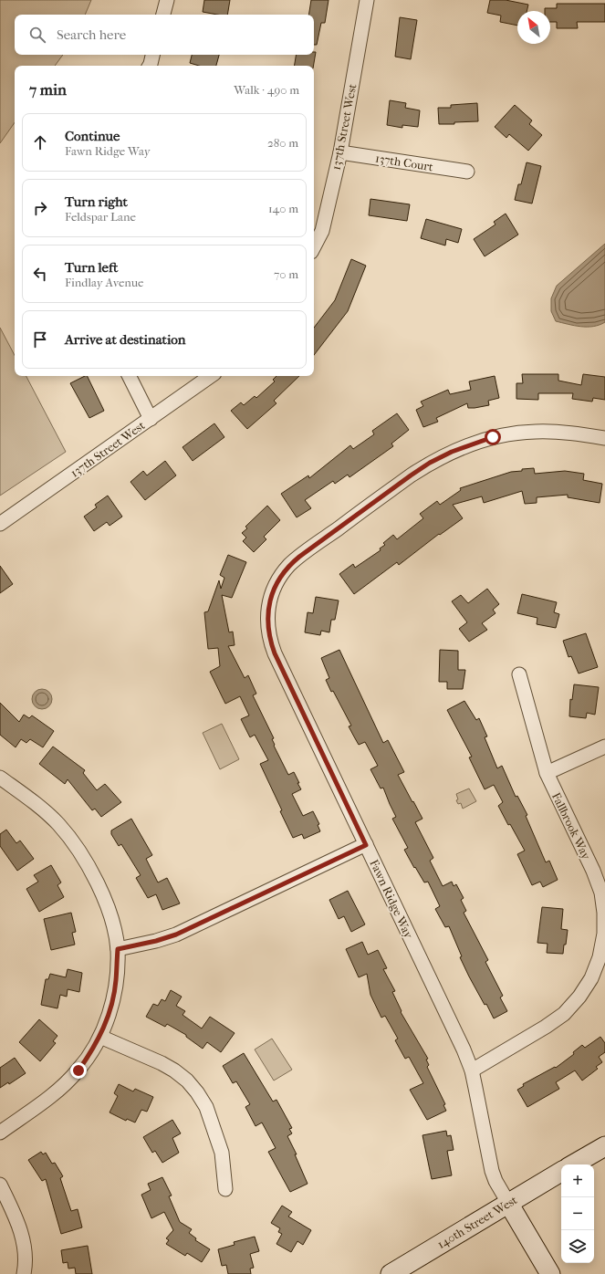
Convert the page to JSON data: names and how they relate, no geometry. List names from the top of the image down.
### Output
{
  "streets": {
    "street": [
      "137th Street West",
      "137th Court",
      "Fallbrook Way",
      "Fawn Ridge Way",
      "140th Street West"
    ]
  },
  "crossings": [
    ["137th Street West", "137th Court"],
    ["Fallbrook Way", "Fawn Ridge Way"],
    ["Fawn Ridge Way", "140th Street West"]
  ],
  "north": "top left",
  "page": {
    "search": "Search here",
    "heading": ["7 min", "Walk · 490 m"],
    "list": [
      ["Continue", "Fawn Ridge Way", "280 m"],
      ["Turn right", "Feldspar Lane", "140 m"],
      ["Turn left", "Findlay Avenue", "70 m"],
      "Arrive at destination"
    ],
    "map_buttons": ["+", "−"]
  }
}
